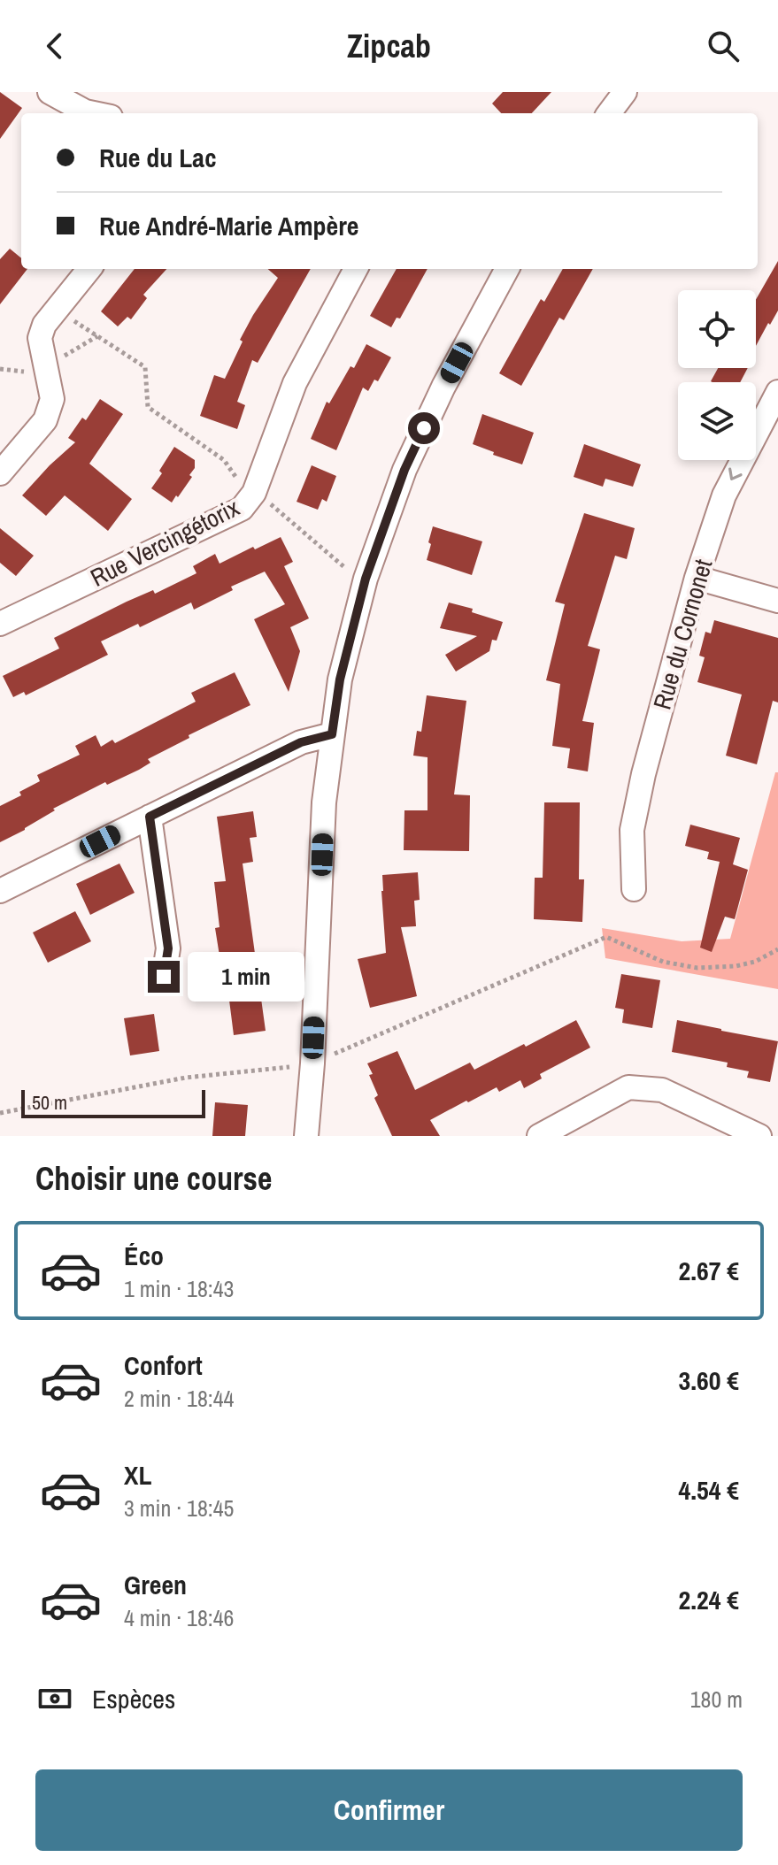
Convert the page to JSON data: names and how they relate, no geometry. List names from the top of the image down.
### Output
{
  "streets": {
    "street": ["Rue Vercingétorix", "Rue du Cornonet"]
  },
  "one_way": ["Rue du Cornonet"],
  "scale_bar": "50 m",
  "page": {
    "header": "Zipcab",
    "banner": ["Rue du Lac", "Rue André-Marie Ampère"],
    "bubble": "1 min",
    "scale": "50 m",
    "heading": "Choisir une course",
    "list": [
      {
        "name": "Éco",
        "note": "1 min · 18:43",
        "value": "2.67 €"
      },
      {
        "name": "Confort",
        "note": "2 min · 18:44",
        "value": "3.60 €"
      },
      {
        "name": "XL",
        "note": "3 min · 18:45",
        "value": "4.54 €"
      },
      {
        "name": "Green",
        "note": "4 min · 18:46",
        "value": "2.24 €"
      }
    ],
    "pay": ["Espèces", "180 m"],
    "buttons": "Confirmer"
  }
}
